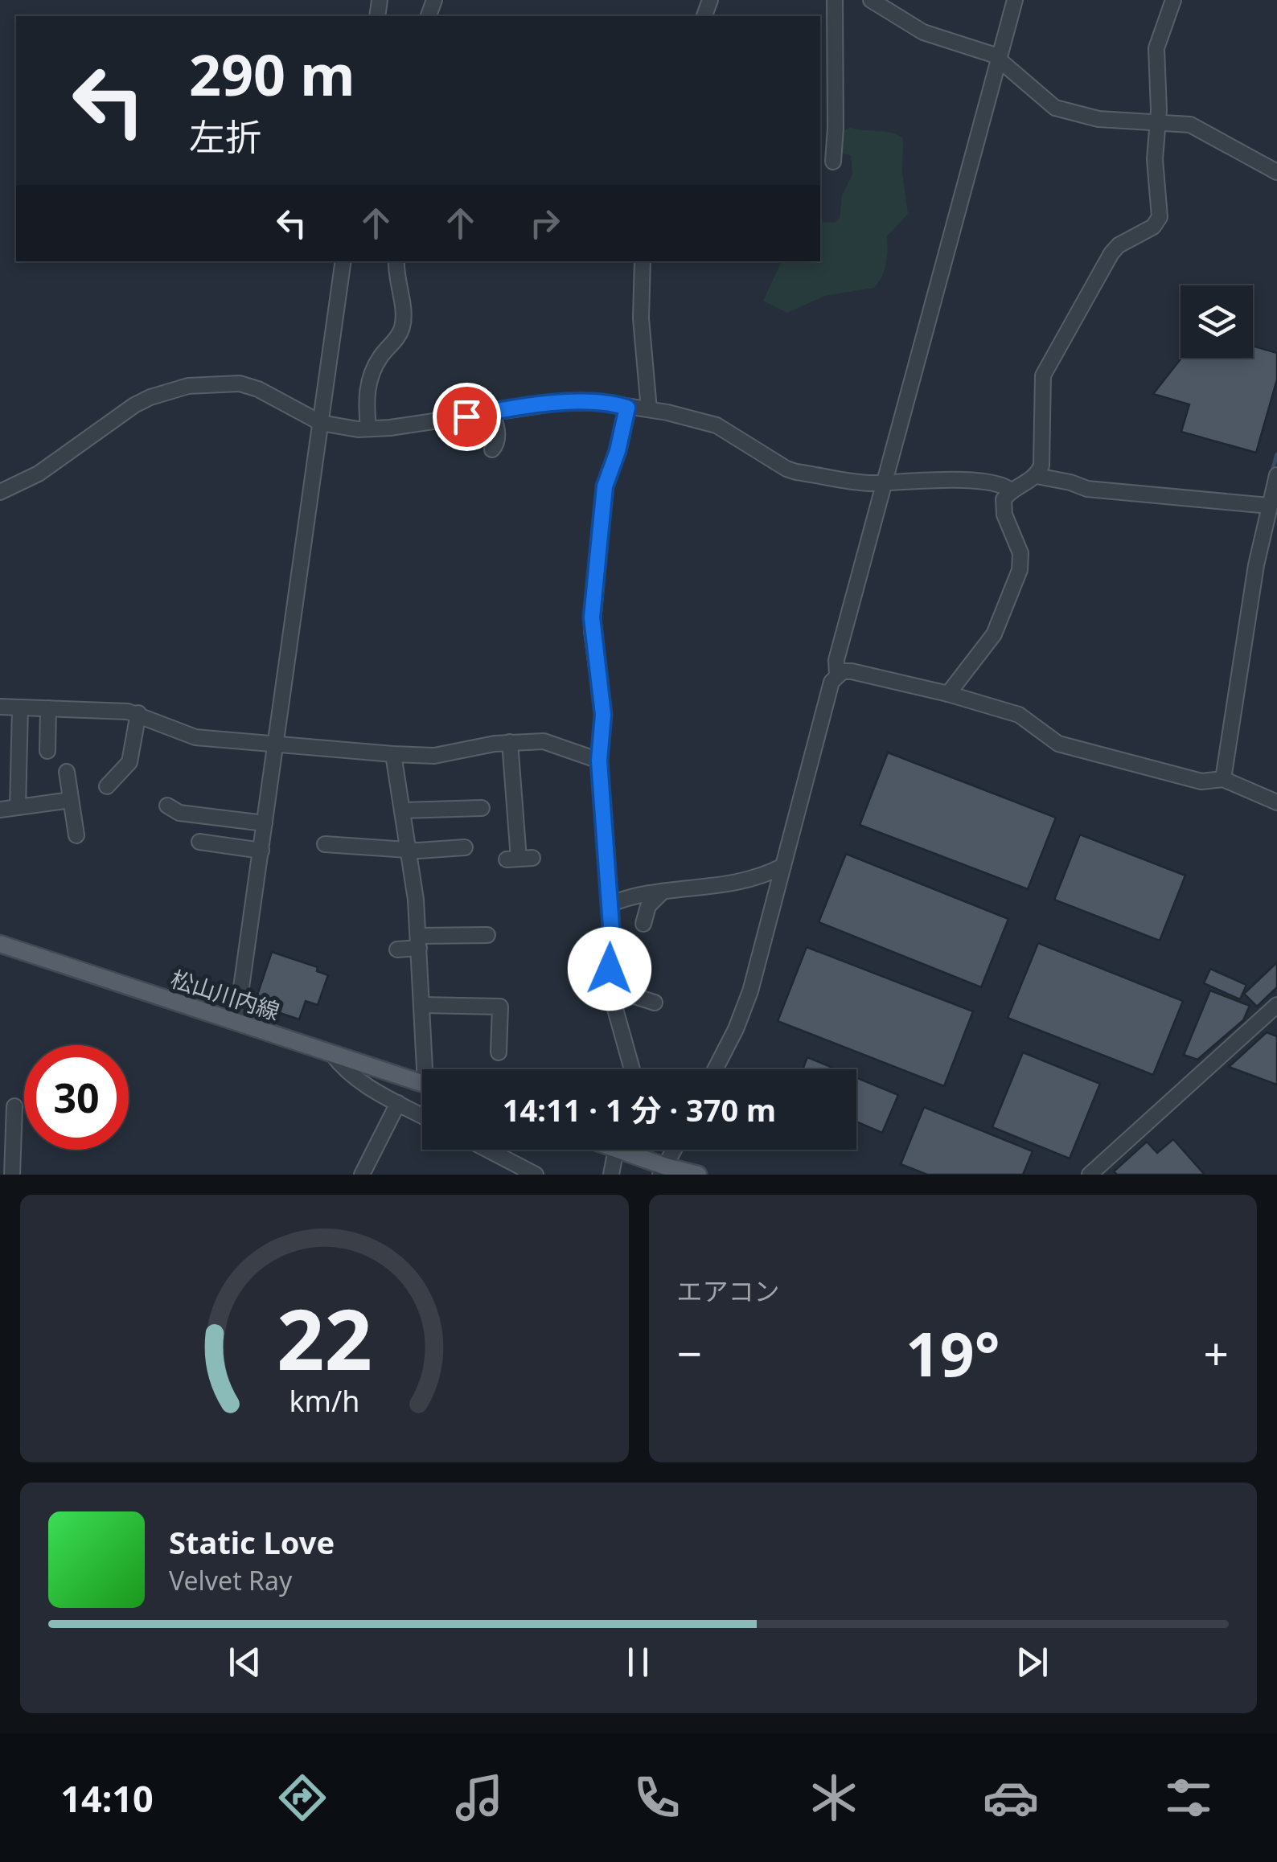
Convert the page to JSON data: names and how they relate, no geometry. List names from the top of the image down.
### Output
{
  "streets": {
    "main road": ["松山川内線"]
  },
  "page": {
    "turn": ["290 m", "左折"],
    "limit": "30",
    "trip": "14:11 · 1 分 · 370 m",
    "tile": "エアコン",
    "heat": ["−", "19°", "+"],
    "song": ["Static Love", "Velvet Ray"],
    "tabs": "14:10",
    "gauge": ["22", "km/h"]
  }
}
